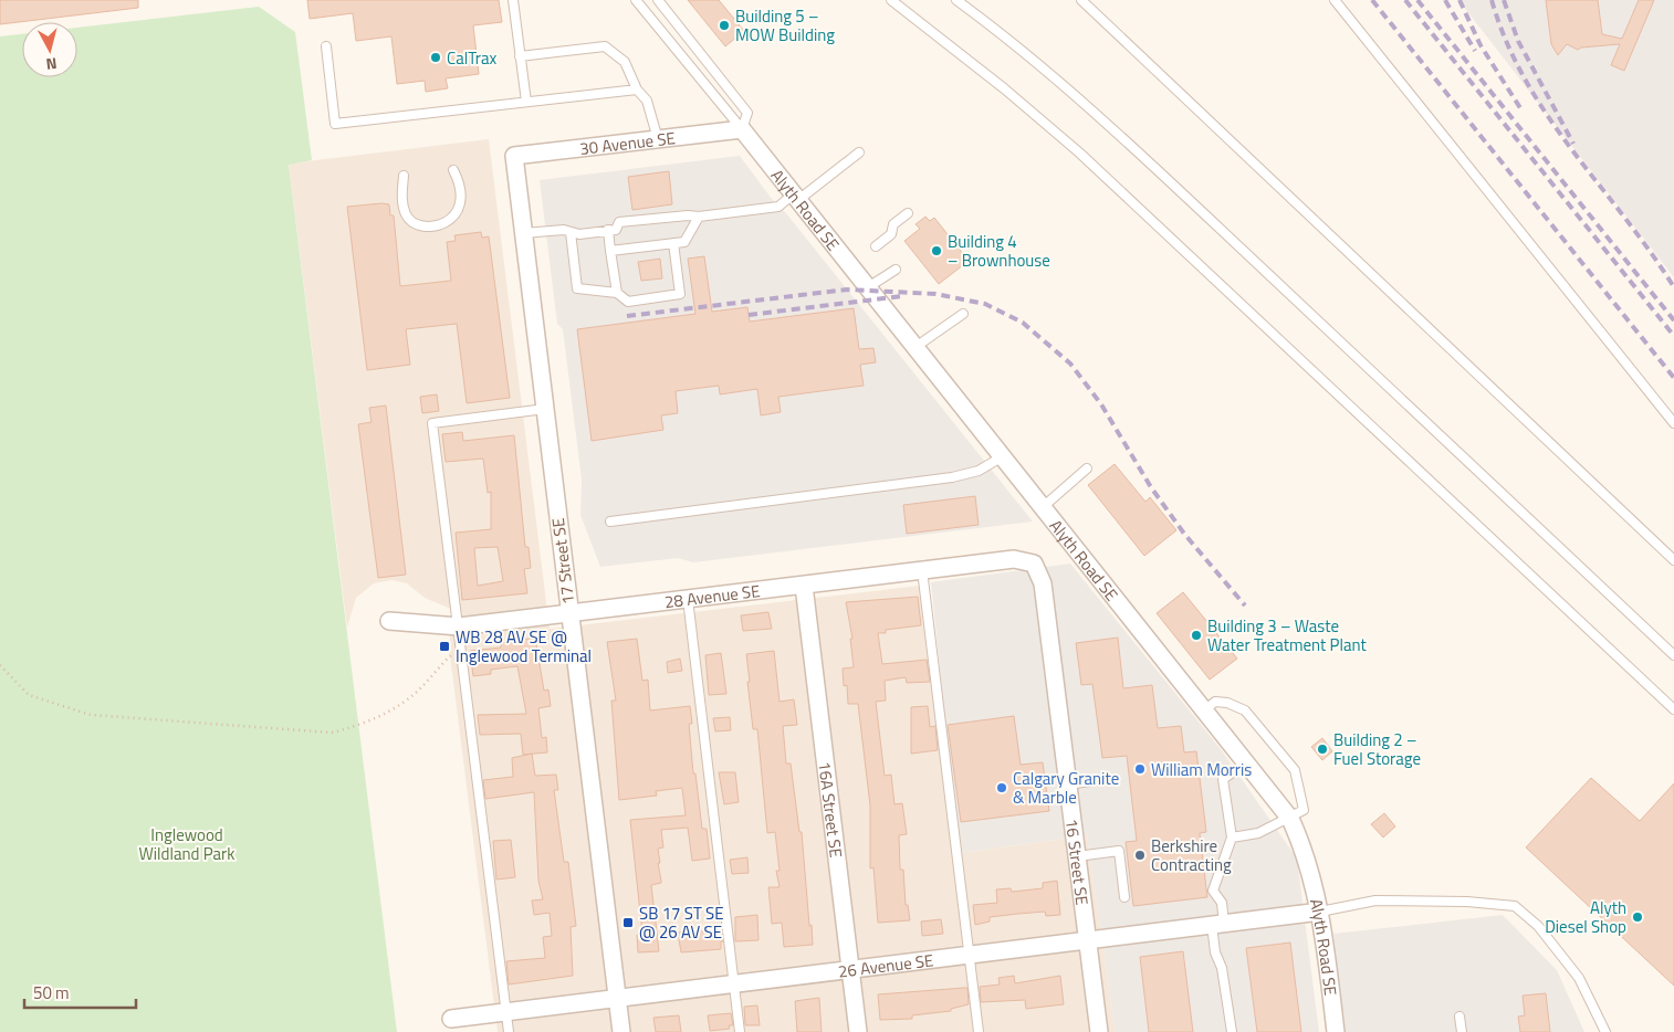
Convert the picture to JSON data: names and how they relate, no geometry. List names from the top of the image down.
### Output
{
  "streets": {
    "street": [
      "30 Avenue SE",
      "Alyth Road SE",
      "17 Street SE",
      "28 Avenue SE",
      "16A Street SE",
      "16 Street SE",
      "26 Avenue SE"
    ]
  },
  "crossings": [
    ["30 Avenue SE", "Alyth Road SE"],
    ["30 Avenue SE", "17 Street SE"],
    ["Alyth Road SE", "26 Avenue SE"],
    ["17 Street SE", "28 Avenue SE"],
    ["17 Street SE", "26 Avenue SE"],
    ["28 Avenue SE", "16A Street SE"],
    ["28 Avenue SE", "16 Street SE"],
    ["16A Street SE", "26 Avenue SE"],
    ["16 Street SE", "26 Avenue SE"]
  ],
  "parks": ["Inglewood Wildland Park"],
  "places": {
    "other": [
      "Building 5 – MOW Building",
      "CalTrax",
      "Building 4 – Brownhouse",
      "Building 3 – Waste Water Treatment Plant",
      "Building 2 – Fuel Storage",
      "William Morris",
      "Calgary Granite & Marble",
      "Berkshire Contracting",
      "Alyth Diesel Shop"
    ],
    "transit": ["WB 28 AV SE @ Inglewood Terminal", "SB 17 ST SE @ 26 AV SE"]
  },
  "scale_bar": "50 m",
  "north": "bottom"
}
